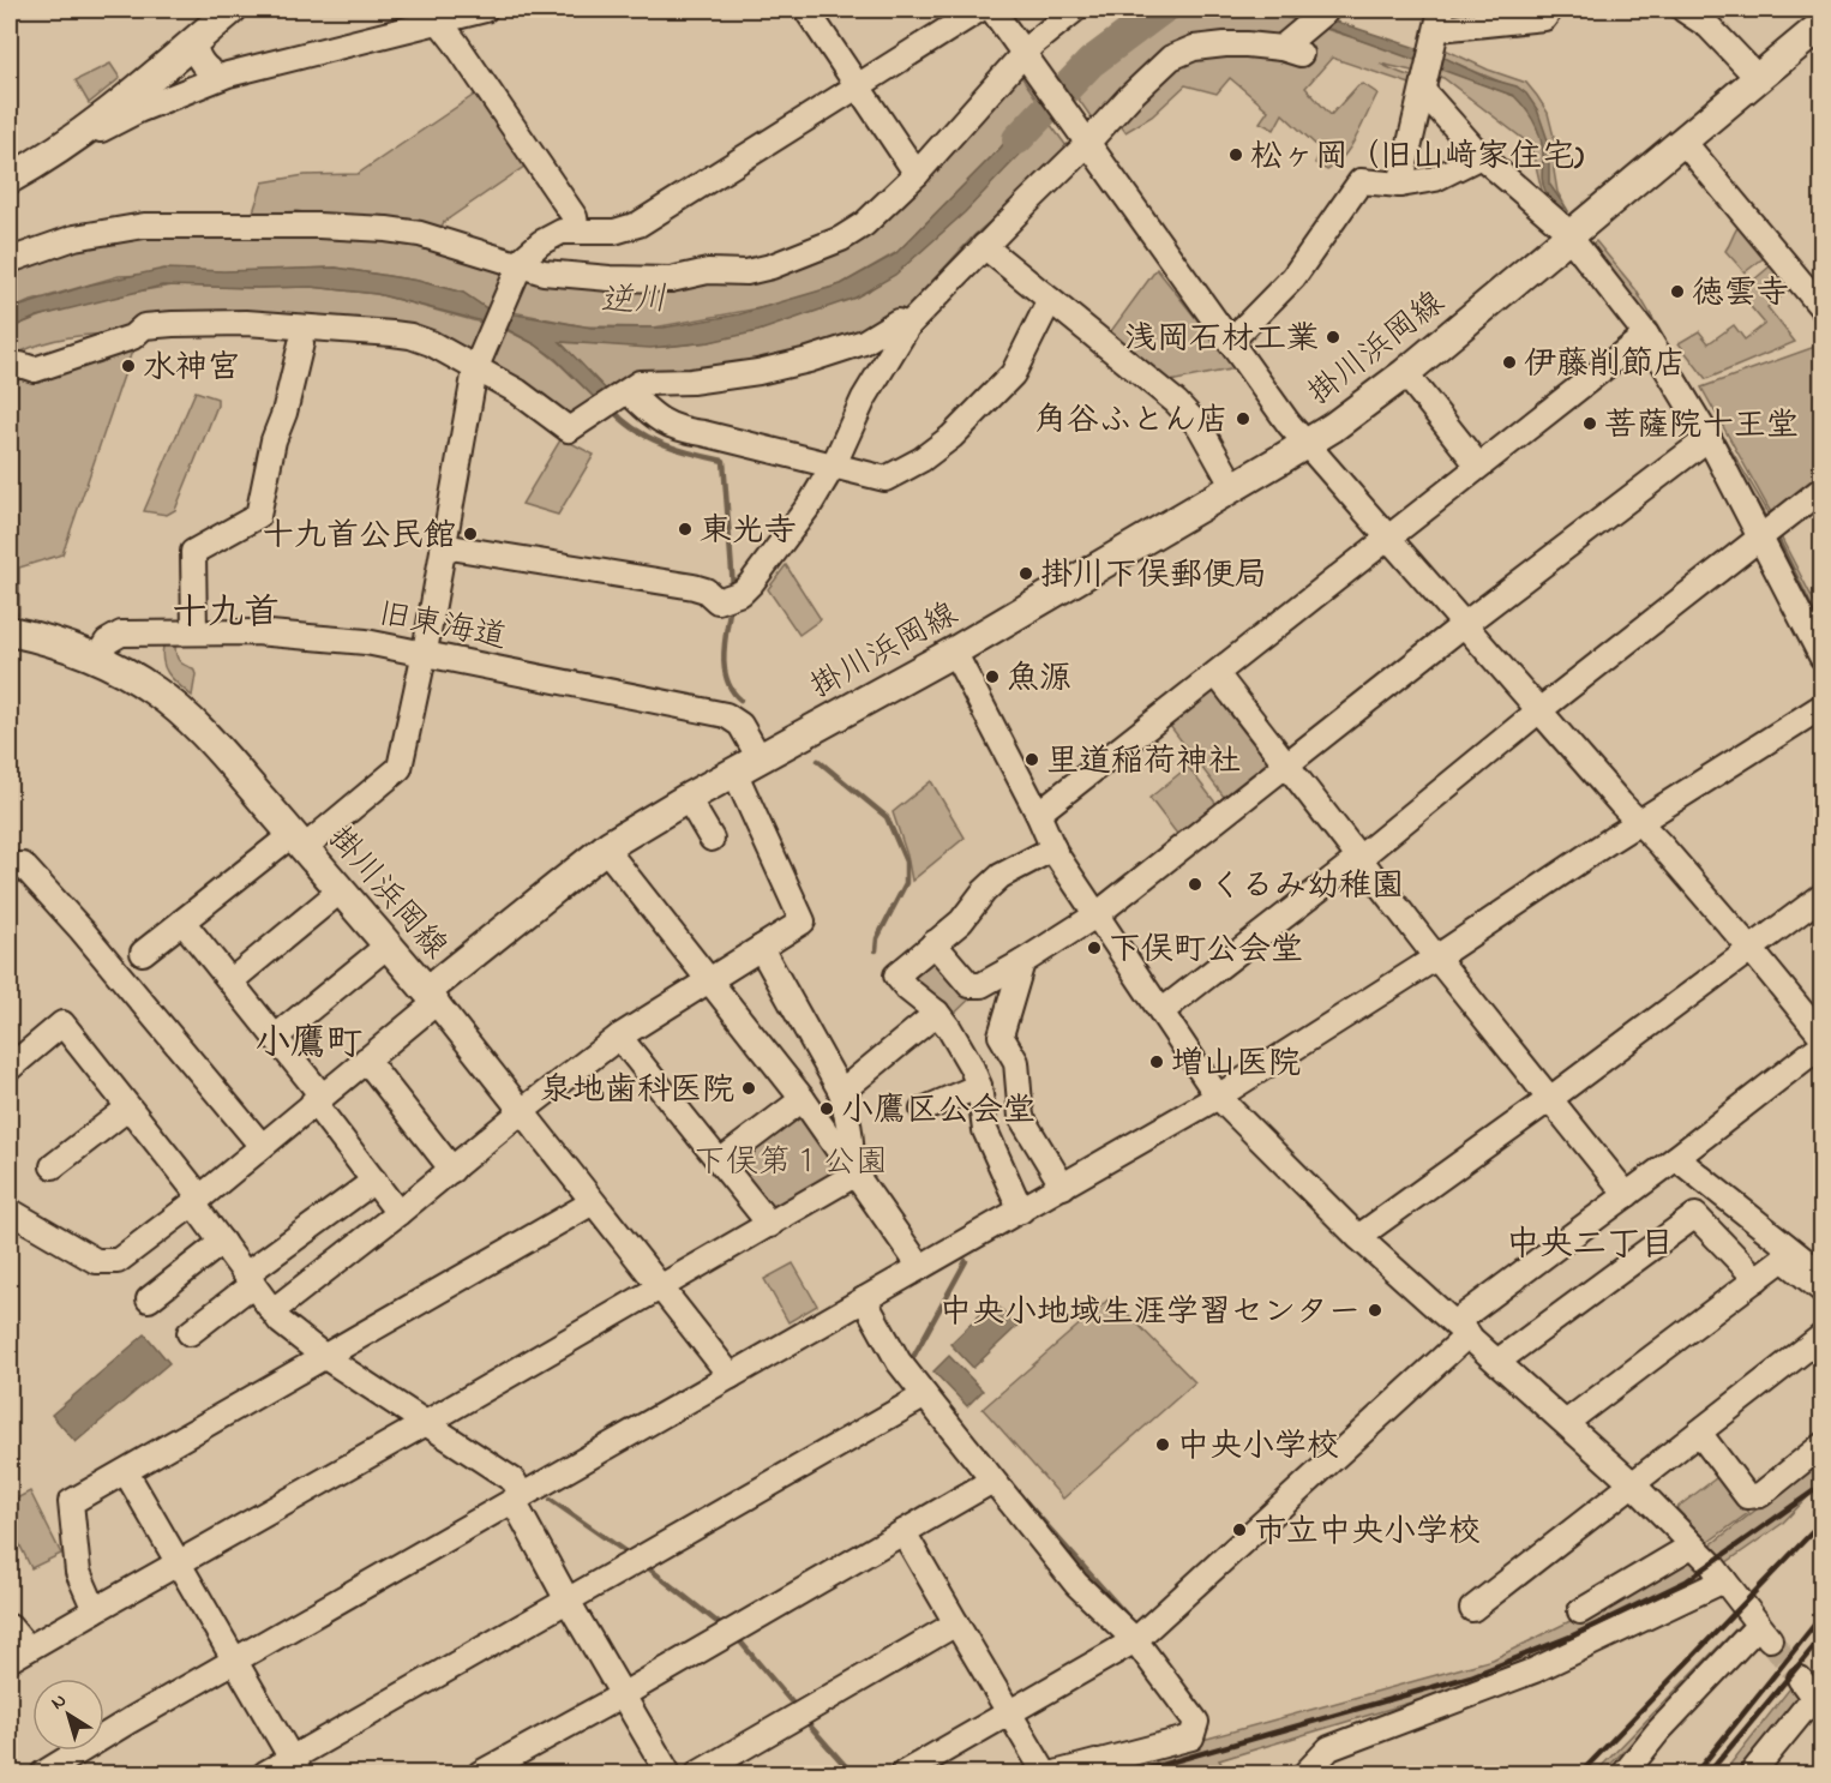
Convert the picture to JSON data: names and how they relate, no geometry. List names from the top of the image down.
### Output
{
  "streets": {
    "main road": ["掛川浜岡線"],
    "street": ["旧東海道"]
  },
  "crossings": [
    ["掛川浜岡線", "旧東海道"]
  ],
  "districts": ["十九首", "小鷹町", "中央二丁目"],
  "water": ["逆川"],
  "parks": ["下俣第１公園"],
  "places": [
    "松ヶ岡（旧山﨑家住宅)",
    "徳雲寺",
    "浅岡石材工業",
    "伊藤削節店",
    "水神宮",
    "角谷ふとん店",
    "菩薩院十王堂",
    "東光寺",
    "十九首公民館",
    "掛川下俣郵便局",
    "魚源",
    "里道稲荷神社",
    "くるみ幼稚園",
    "下俣町公会堂",
    "増山医院",
    "泉地歯科医院",
    "小鷹区公会堂",
    "中央小地域生涯学習センター",
    "中央小学校",
    "市立中央小学校"
  ],
  "north": "top left"
}
